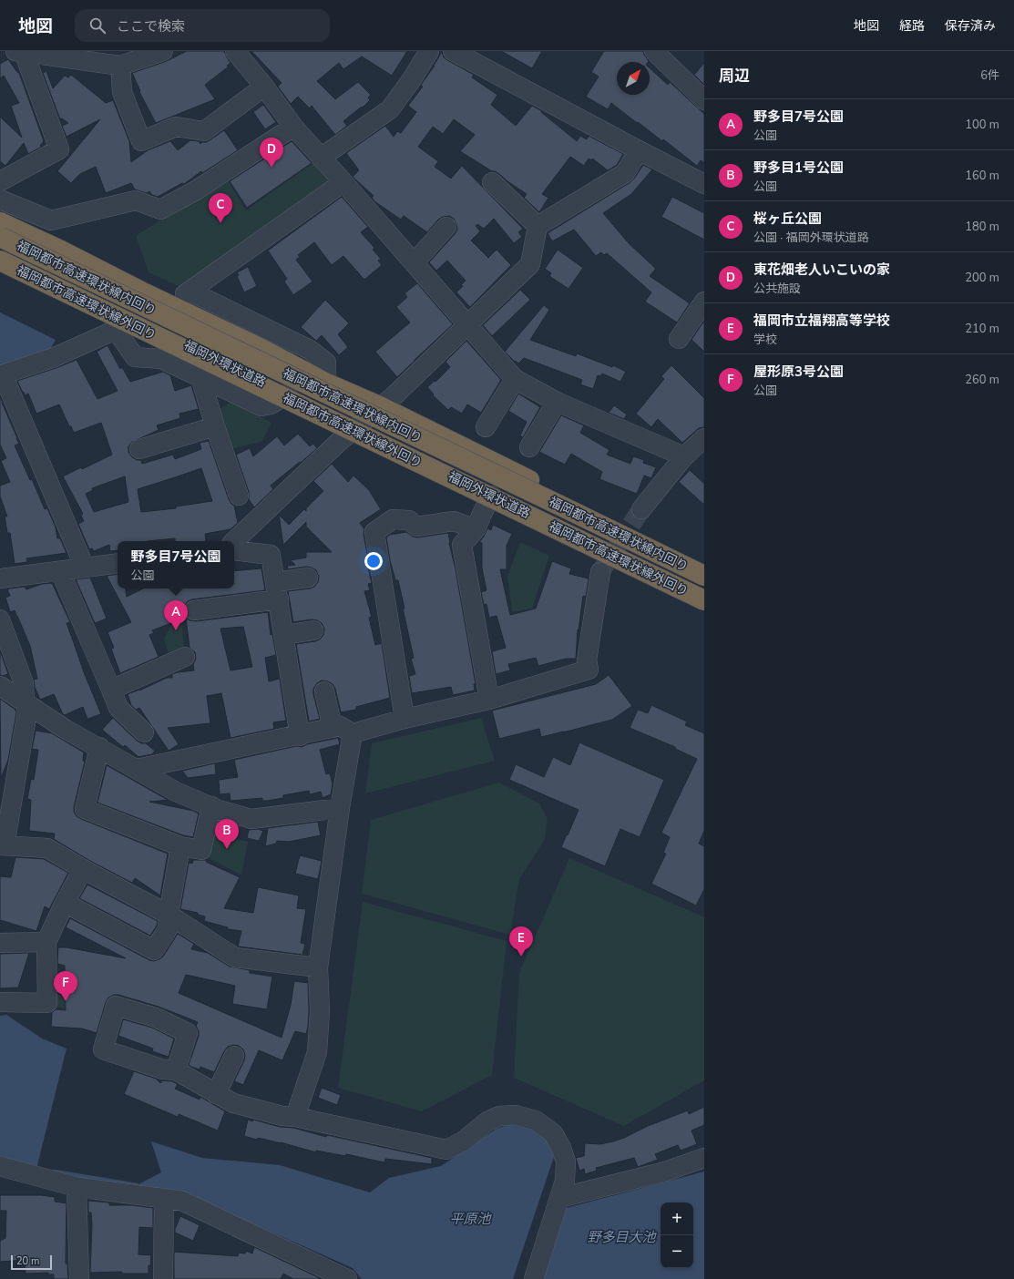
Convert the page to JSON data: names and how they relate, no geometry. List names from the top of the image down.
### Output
{
  "streets": {
    "highway": ["福岡都市高速環状線内回り", "福岡都市高速環状線外回り", "福岡外環状道路"]
  },
  "crossings": [
    ["福岡都市高速環状線外回り", "福岡外環状道路"]
  ],
  "water": ["平原池", "野多目大池"],
  "scale_bar": "20 m",
  "north": "top right",
  "page": {
    "header": "地図",
    "search": "ここで検索",
    "nav": ["地図", "経路", "保存済み"],
    "heading": ["周辺", "6件"],
    "list": [
      {
        "mark": "A",
        "name": "野多目7号公園",
        "note": "公園",
        "value": "100 m"
      },
      {
        "mark": "B",
        "name": "野多目1号公園",
        "note": "公園",
        "value": "160 m"
      },
      {
        "mark": "C",
        "name": "桜ヶ丘公園",
        "note": "公園 · 福岡外環状道路",
        "value": "180 m"
      },
      {
        "mark": "D",
        "name": "東花畑老人いこいの家",
        "note": "公共施設",
        "value": "200 m"
      },
      {
        "mark": "E",
        "name": "福岡市立福翔高等学校",
        "note": "学校",
        "value": "210 m"
      },
      {
        "mark": "F",
        "name": "屋形原3号公園",
        "note": "公園",
        "value": "260 m"
      }
    ],
    "pins": [
      "D",
      "C",
      "A",
      "B",
      "E",
      "F"
    ],
    "popup": ["野多目7号公園", "公園"],
    "map_buttons": ["+", "−"],
    "scale": "20 m"
  }
}
